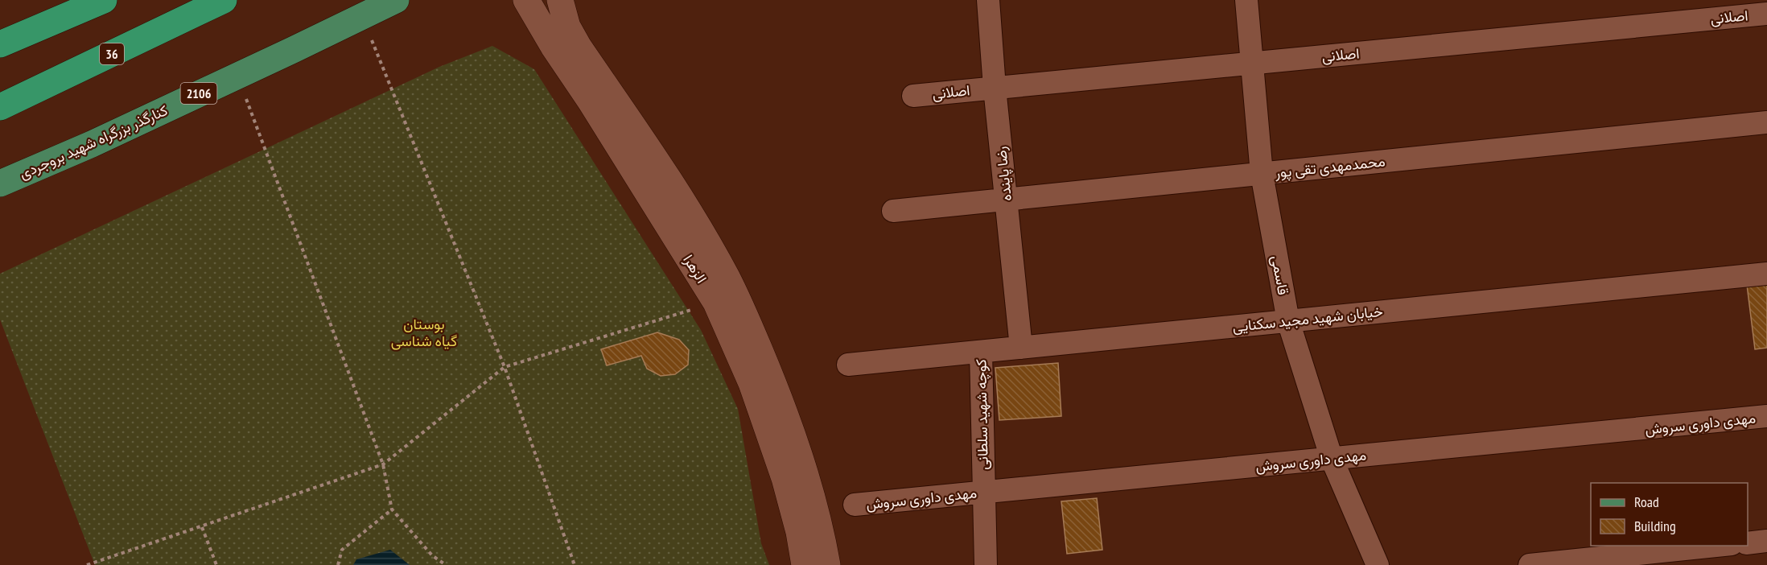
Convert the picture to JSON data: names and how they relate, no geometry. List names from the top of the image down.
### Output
{
  "streets": {
    "highway": ["36"],
    "main road": ["2106", "کنارگذر بزرگراه شهید بروجردی"],
    "street": [
      "اصلانی",
      "محمدمهدی تقی پور",
      "رضا پاینده",
      "الزهرا",
      "قاسمی",
      "خیابان شهید مجید سکنایی",
      "کوچه شهید سلطانی",
      "مهدی داوری سروش"
    ]
  },
  "crossings": [
    ["اصلانی", "رضا پاینده"],
    ["اصلانی", "قاسمی"],
    ["محمدمهدی تقی پور", "رضا پاینده"],
    ["محمدمهدی تقی پور", "قاسمی"],
    ["رضا پاینده", "خیابان شهید مجید سکنایی"],
    ["قاسمی", "خیابان شهید مجید سکنایی"],
    ["قاسمی", "مهدی داوری سروش"],
    ["خیابان شهید مجید سکنایی", "کوچه شهید سلطانی"],
    ["کوچه شهید سلطانی", "مهدی داوری سروش"]
  ],
  "parks": ["بوستان گیاه شناسی"],
  "legend": ["Road", "Building"]
}
